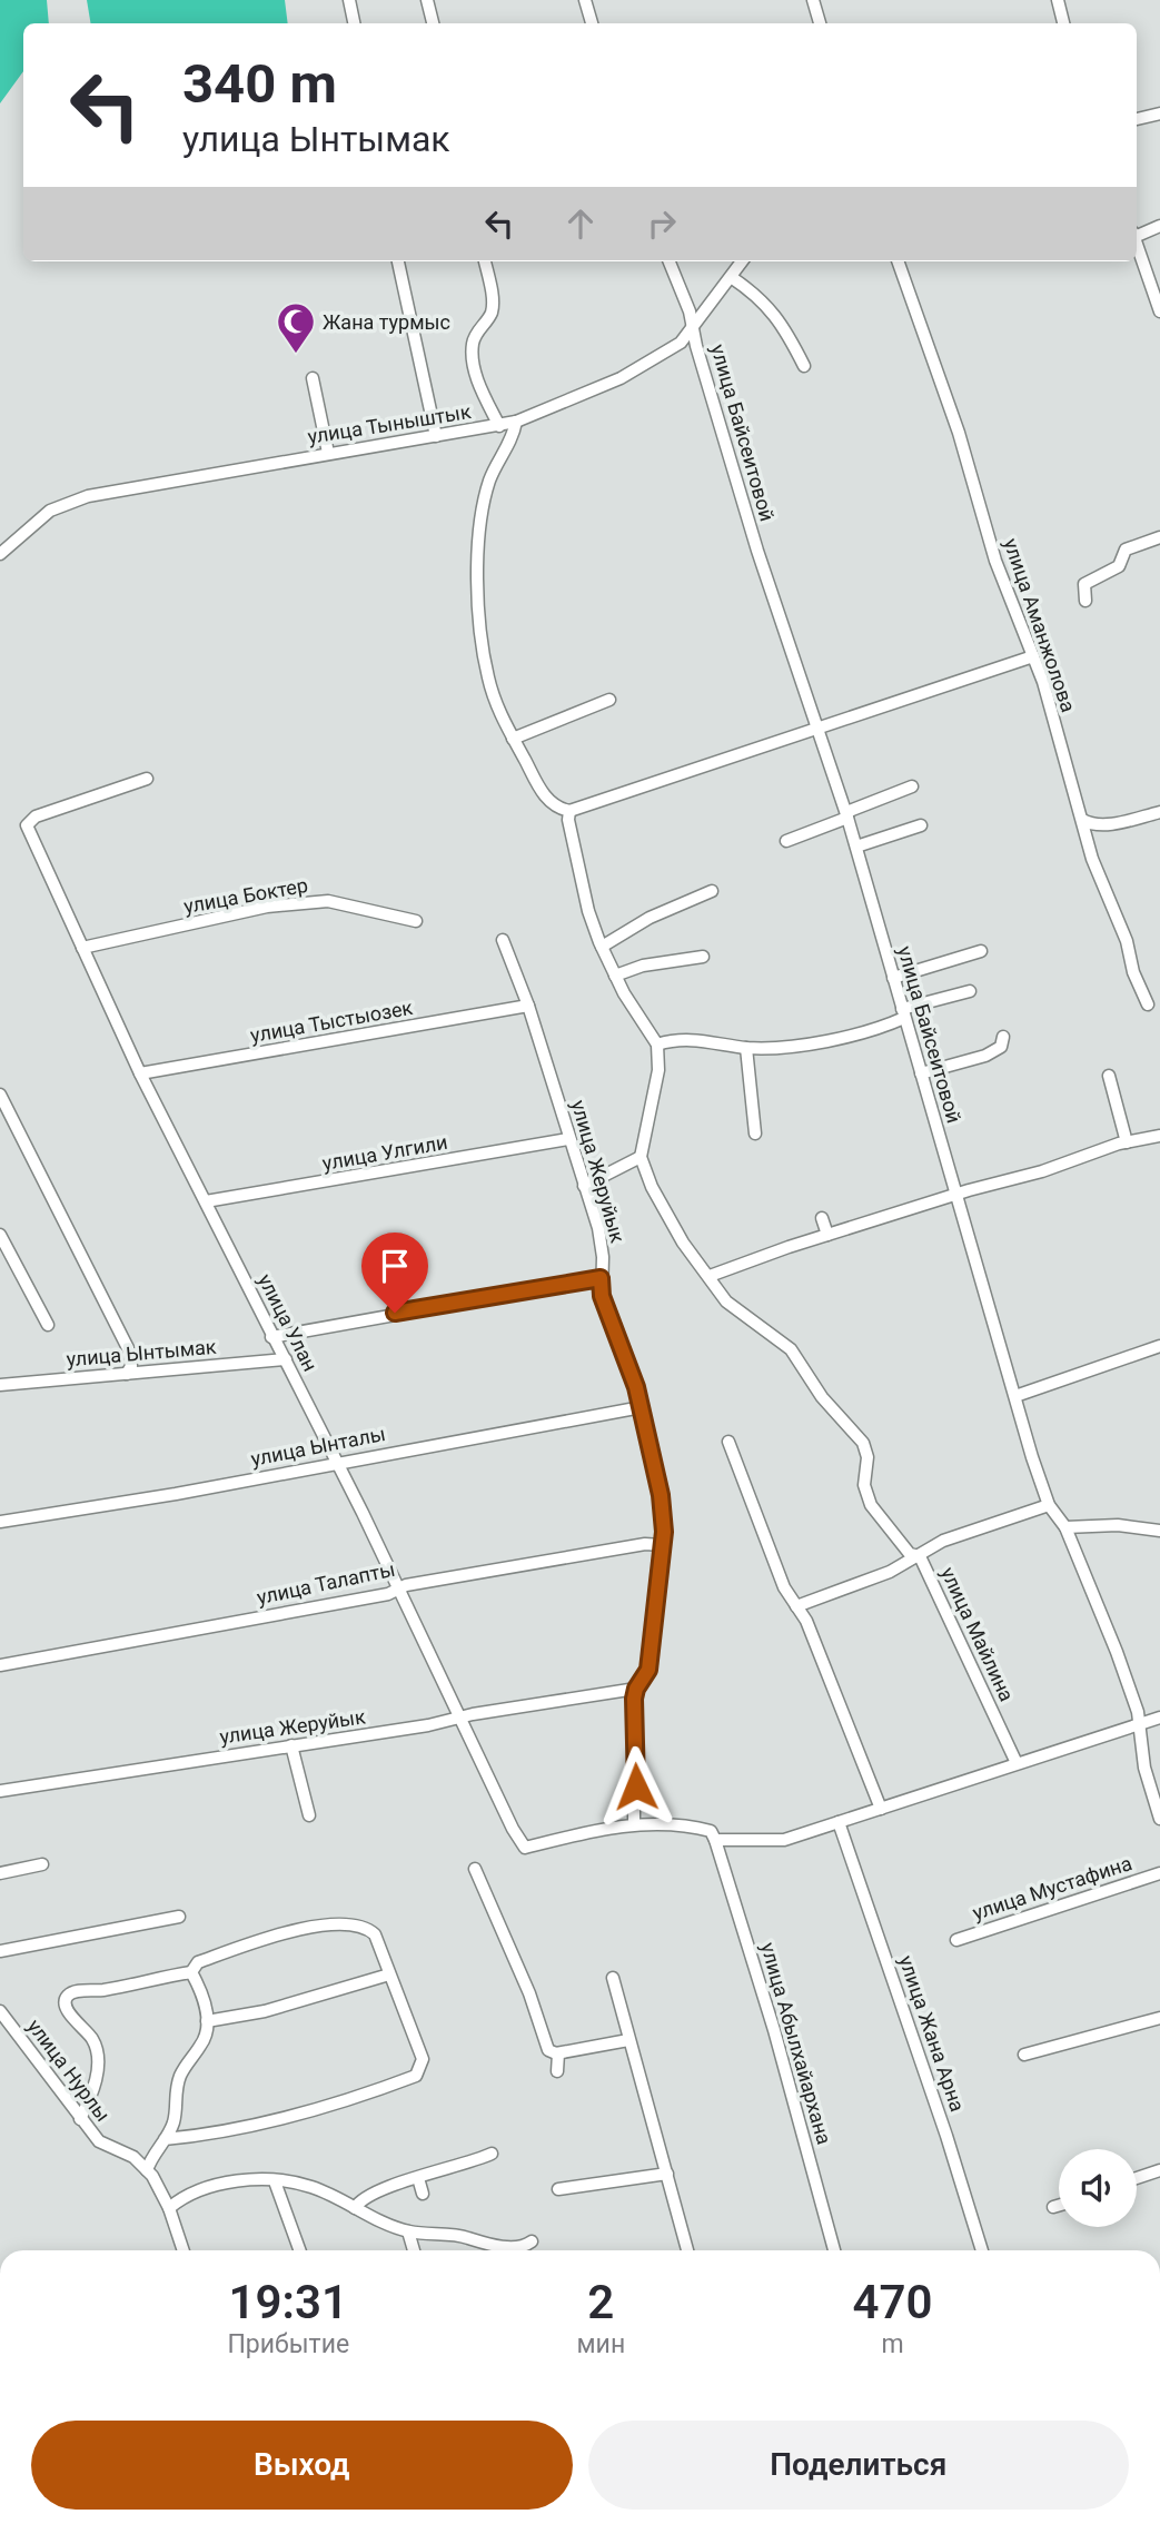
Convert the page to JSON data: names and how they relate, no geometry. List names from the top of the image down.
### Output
{
  "streets": {
    "street": [
      "улица Тыныштык",
      "улица Байсеитовой",
      "улица Аманжолова",
      "улица Боктер",
      "улица Тыстыозек",
      "улица Улгили",
      "улица Жеруйык",
      "улица Улан",
      "улица Ынтымак",
      "улица Ынталы",
      "улица Талапты",
      "улица Майлина",
      "улица Мустафина",
      "улица Жана Арна",
      "улица Абылхайархана",
      "улица Нурлы"
    ]
  },
  "crossings": [
    ["улица Тыныштык", "улица Байсеитовой"],
    ["улица Боктер", "улица Улан"],
    ["улица Тыстыозек", "улица Жеруйык"],
    ["улица Тыстыозек", "улица Улан"],
    ["улица Улгили", "улица Жеруйык"],
    ["улица Улгили", "улица Улан"],
    ["улица Жеруйык", "улица Улан"],
    ["улица Жеруйык", "улица Ынталы"],
    ["улица Жеруйык", "улица Талапты"],
    ["улица Улан", "улица Ынтымак"],
    ["улица Улан", "улица Ынталы"],
    ["улица Улан", "улица Талапты"]
  ],
  "places": {
    "mosque": ["Жана турмыс"]
  },
  "page": {
    "turn": ["340 m", "улица Ынтымак"],
    "eta": [
      "19:31",
      "Прибытие",
      "2",
      "мин",
      "470",
      "m"
    ],
    "buttons": ["Выход", "Поделиться"]
  }
}
